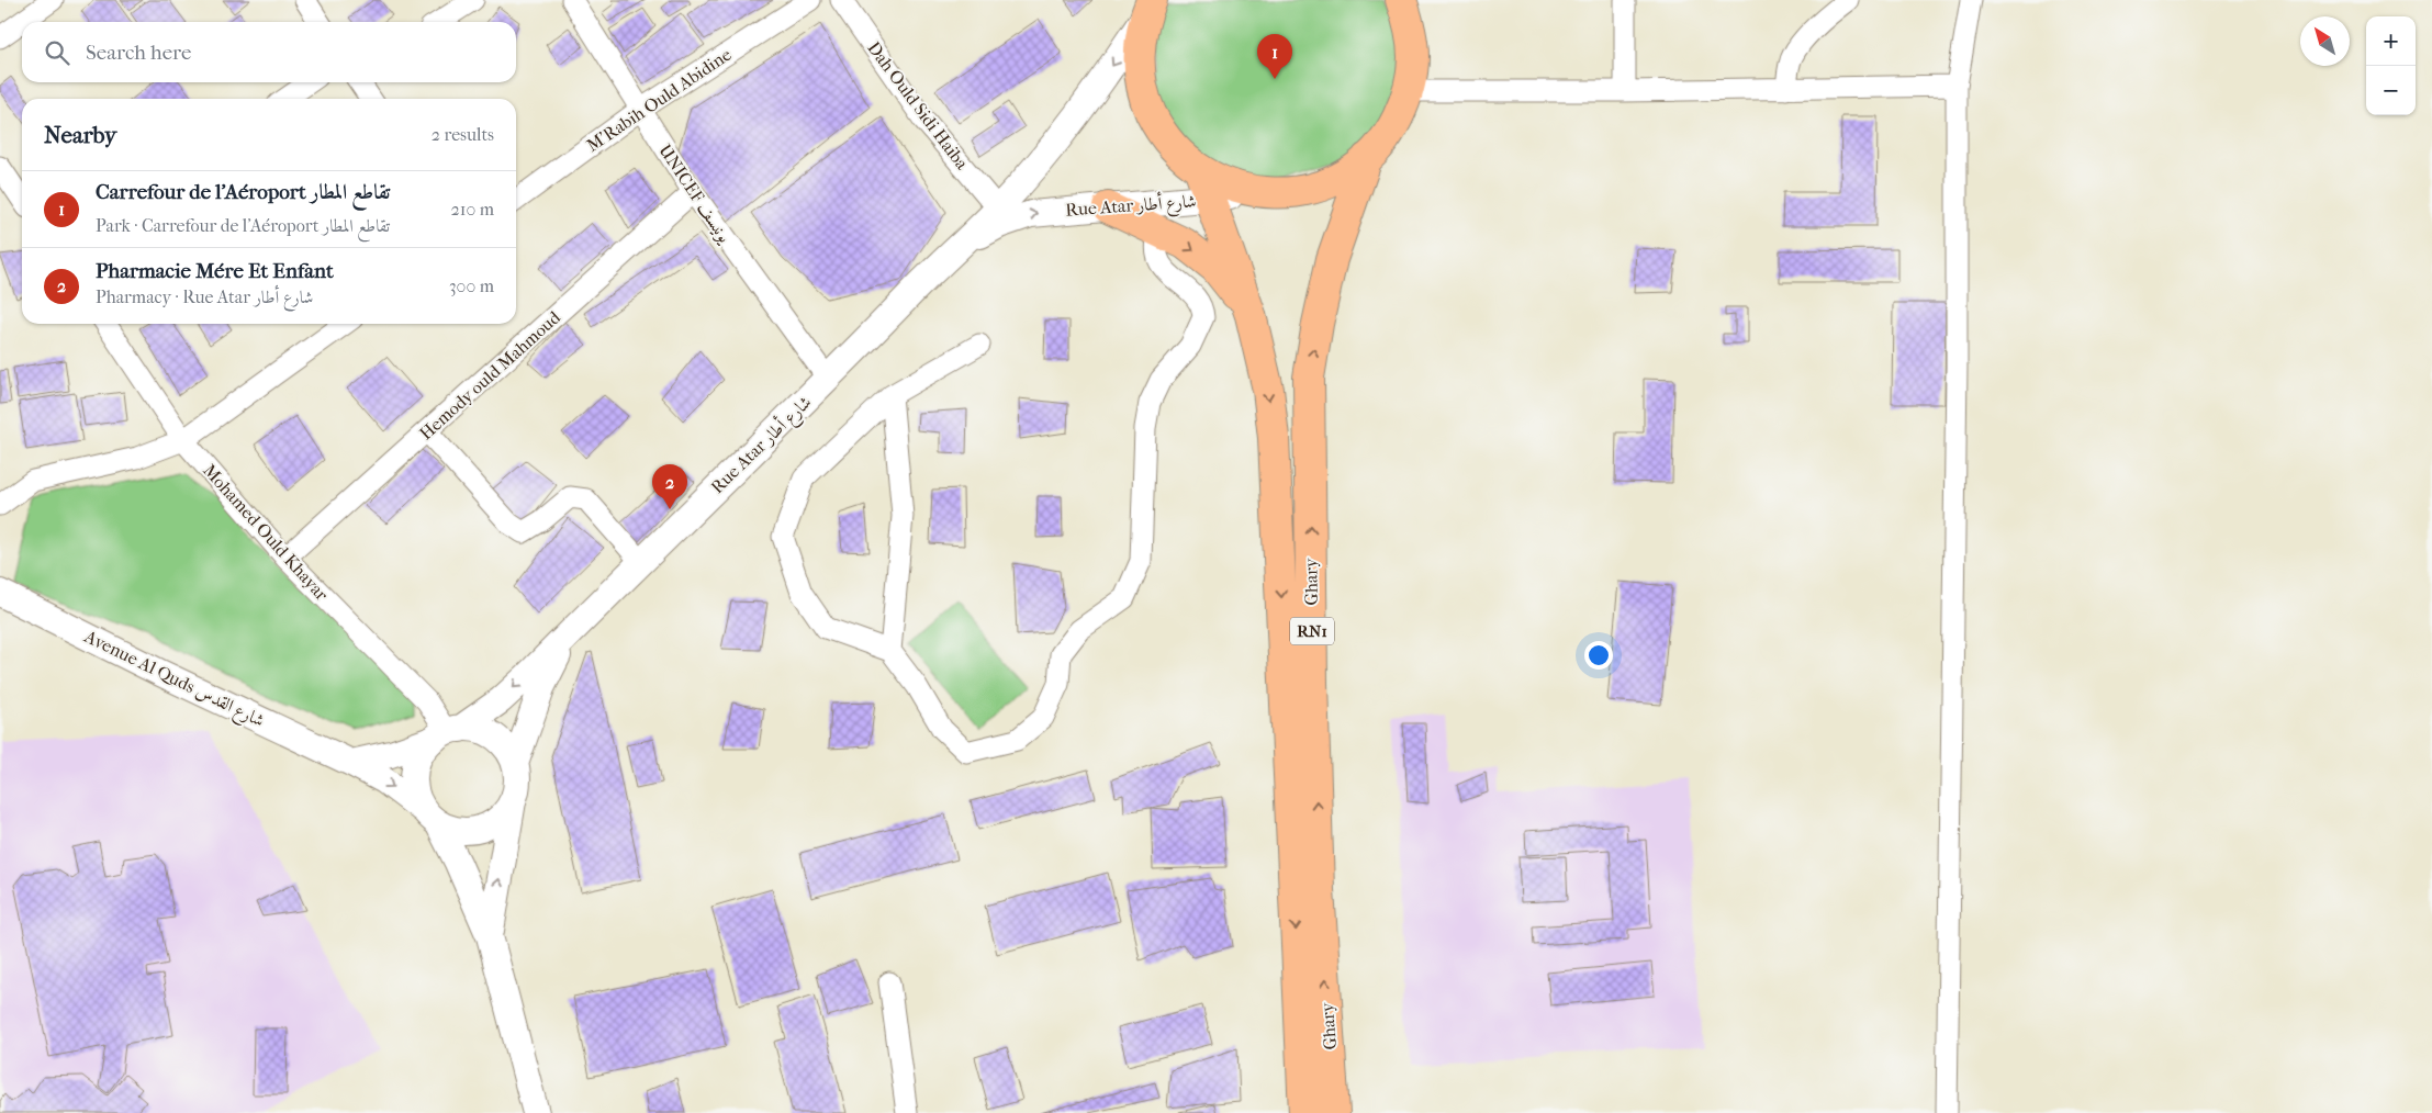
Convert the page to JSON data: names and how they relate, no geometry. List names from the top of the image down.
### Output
{
  "streets": {
    "highway": ["Ghary", "RN1"],
    "street": [
      "M'Rabih Ould Abidine",
      "Dah Ould Sidi Haiba",
      "UNICEF يونيسف",
      "Rue Atar شارع أطار",
      "Hemody ould Mahmoud",
      "Mohamed Ould Khayar",
      "Avenue Al Quds شارع القدس"
    ]
  },
  "crossings": [
    ["M'Rabih Ould Abidine", "UNICEF يونيسف"],
    ["Dah Ould Sidi Haiba", "Rue Atar شارع أطار"],
    ["UNICEF يونيسف", "Rue Atar شارع أطار"],
    ["UNICEF يونيسف", "Hemody ould Mahmoud"],
    ["Rue Atar شارع أطار", "Mohamed Ould Khayar"],
    ["Rue Atar شارع أطار", "Ghary"],
    ["Rue Atar شارع أطار", "Avenue Al Quds شارع القدس"],
    ["Hemody ould Mahmoud", "Mohamed Ould Khayar"],
    ["Mohamed Ould Khayar", "Avenue Al Quds شارع القدس"]
  ],
  "north": "top left",
  "page": {
    "map_buttons": ["+", "−"],
    "search": "Search here",
    "pins": ["1", "2"],
    "heading": ["Nearby", "2 results"],
    "list": [
      {
        "mark": "1",
        "name": "Carrefour de l'Aéroport تقاطع المطار",
        "note": "Park · Carrefour de l'Aéroport تقاطع المطار",
        "value": "210 m"
      },
      {
        "mark": "2",
        "name": "Pharmacie Mére Et Enfant",
        "note": "Pharmacy · Rue Atar شارع أطار",
        "value": "300 m"
      }
    ]
  }
}
